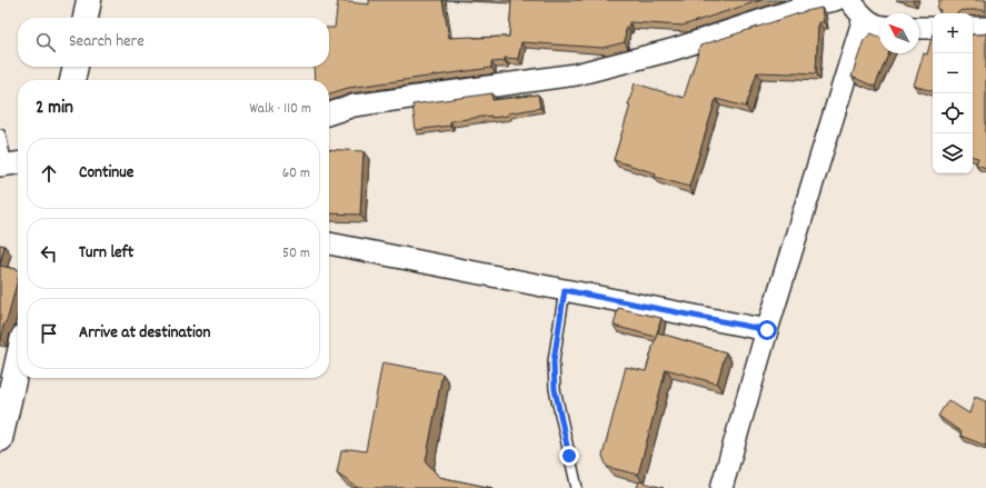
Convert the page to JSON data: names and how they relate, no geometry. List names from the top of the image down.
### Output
{
  "north": "top left",
  "page": {
    "map_buttons": ["+", "−"],
    "search": "Search here",
    "heading": ["2 min", "Walk · 110 m"],
    "list": [
      ["Continue", "60 m"],
      ["Turn left", "50 m"],
      "Arrive at destination"
    ]
  }
}
